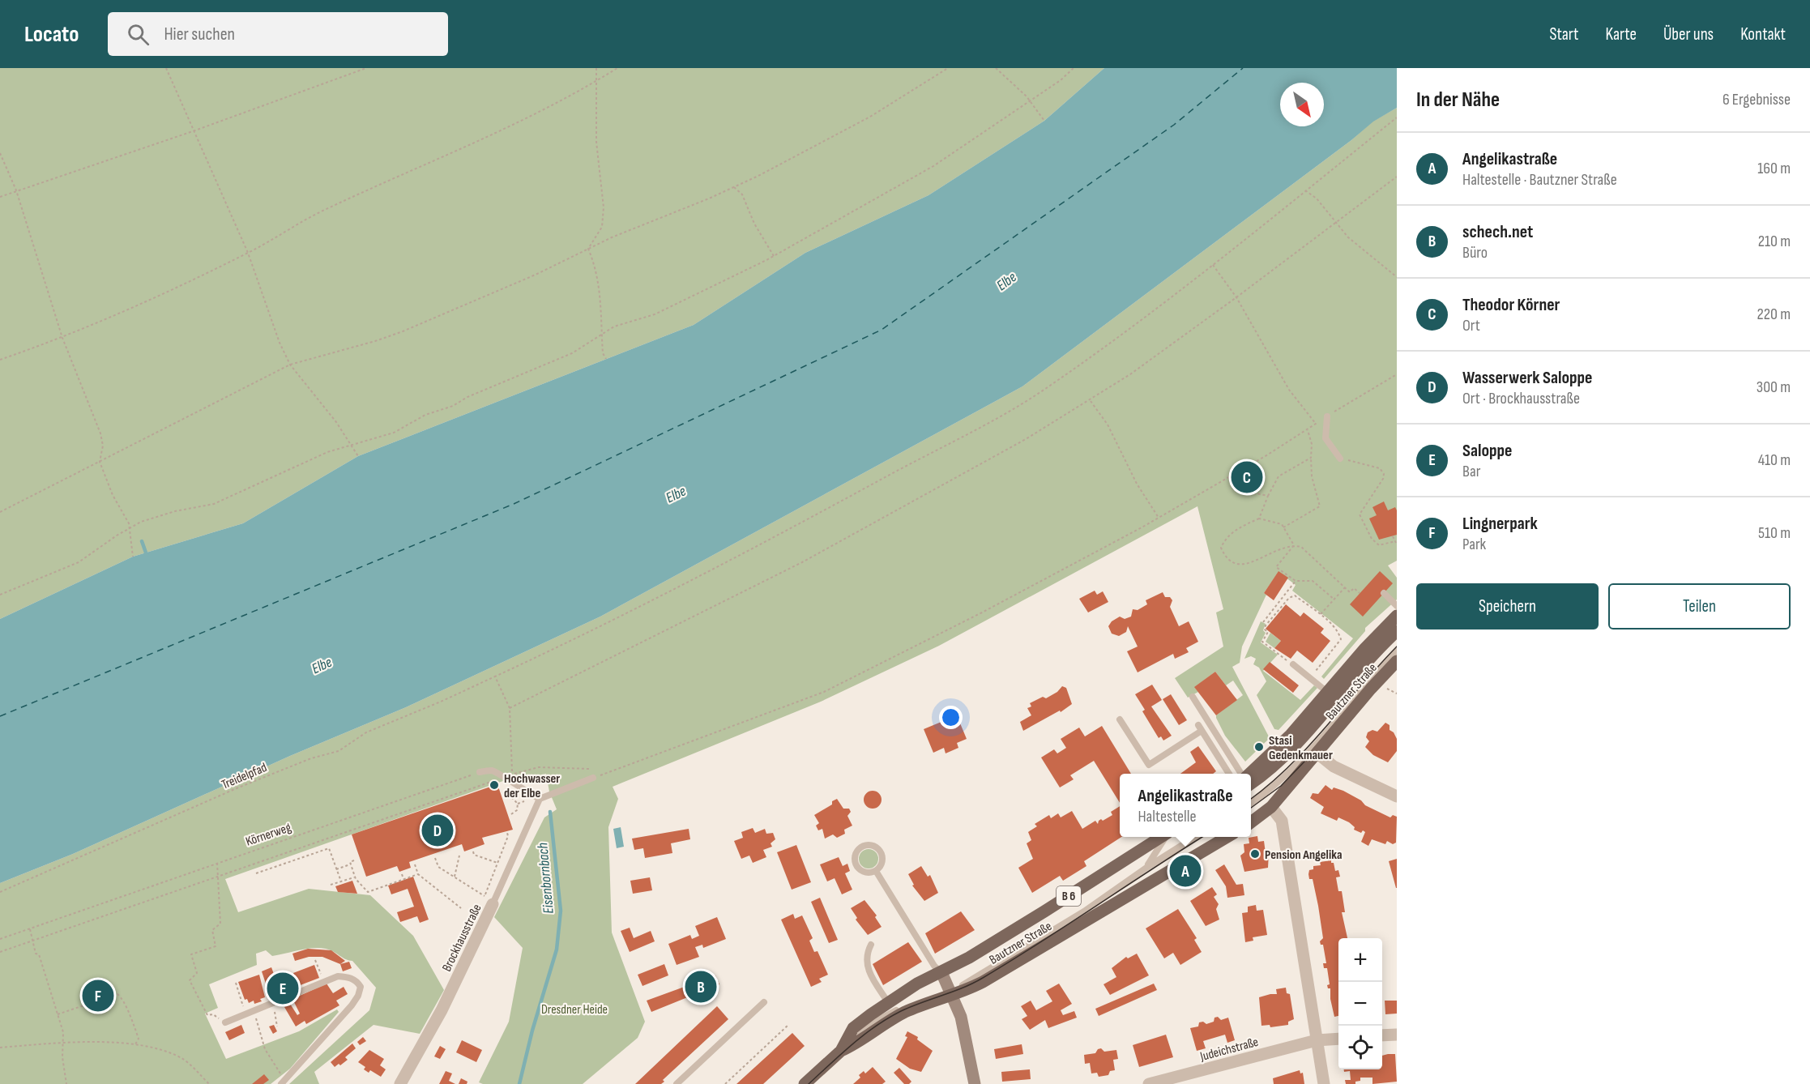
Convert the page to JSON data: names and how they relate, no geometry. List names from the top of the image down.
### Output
{
  "streets": {
    "main road": ["Bautzner Straße", "B 6"],
    "street": ["Brockhausstraße", "Judeichstraße"],
    "path": ["Treidelpfad", "Körnerweg"]
  },
  "water": ["Elbe", "Eisenbornbach"],
  "parks": ["Dresdner Heide"],
  "places": ["Stasi Gedenkmauer", "Hochwasser der Elbe", "Pension Angelika"],
  "north": "bottom right",
  "page": {
    "header": "Locato",
    "search": "Hier suchen",
    "nav": [
      "Start",
      "Karte",
      "Über uns",
      "Kontakt"
    ],
    "heading": ["In der Nähe", "6 Ergebnisse"],
    "list": [
      {
        "mark": "A",
        "name": "Angelikastraße",
        "note": "Haltestelle · Bautzner Straße",
        "value": "160 m"
      },
      {
        "mark": "B",
        "name": "schech.net",
        "note": "Büro",
        "value": "210 m"
      },
      {
        "mark": "C",
        "name": "Theodor Körner",
        "note": "Ort",
        "value": "220 m"
      },
      {
        "mark": "D",
        "name": "Wasserwerk Saloppe",
        "note": "Ort · Brockhausstraße",
        "value": "300 m"
      },
      {
        "mark": "E",
        "name": "Saloppe",
        "note": "Bar",
        "value": "410 m"
      },
      {
        "mark": "F",
        "name": "Lingnerpark",
        "note": "Park",
        "value": "510 m"
      }
    ],
    "pins": [
      "C",
      "D",
      "A",
      "B",
      "E",
      "F"
    ],
    "buttons": ["Speichern", "Teilen"],
    "popup": ["Angelikastraße", "Haltestelle"],
    "map_buttons": ["+", "−"]
  }
}
